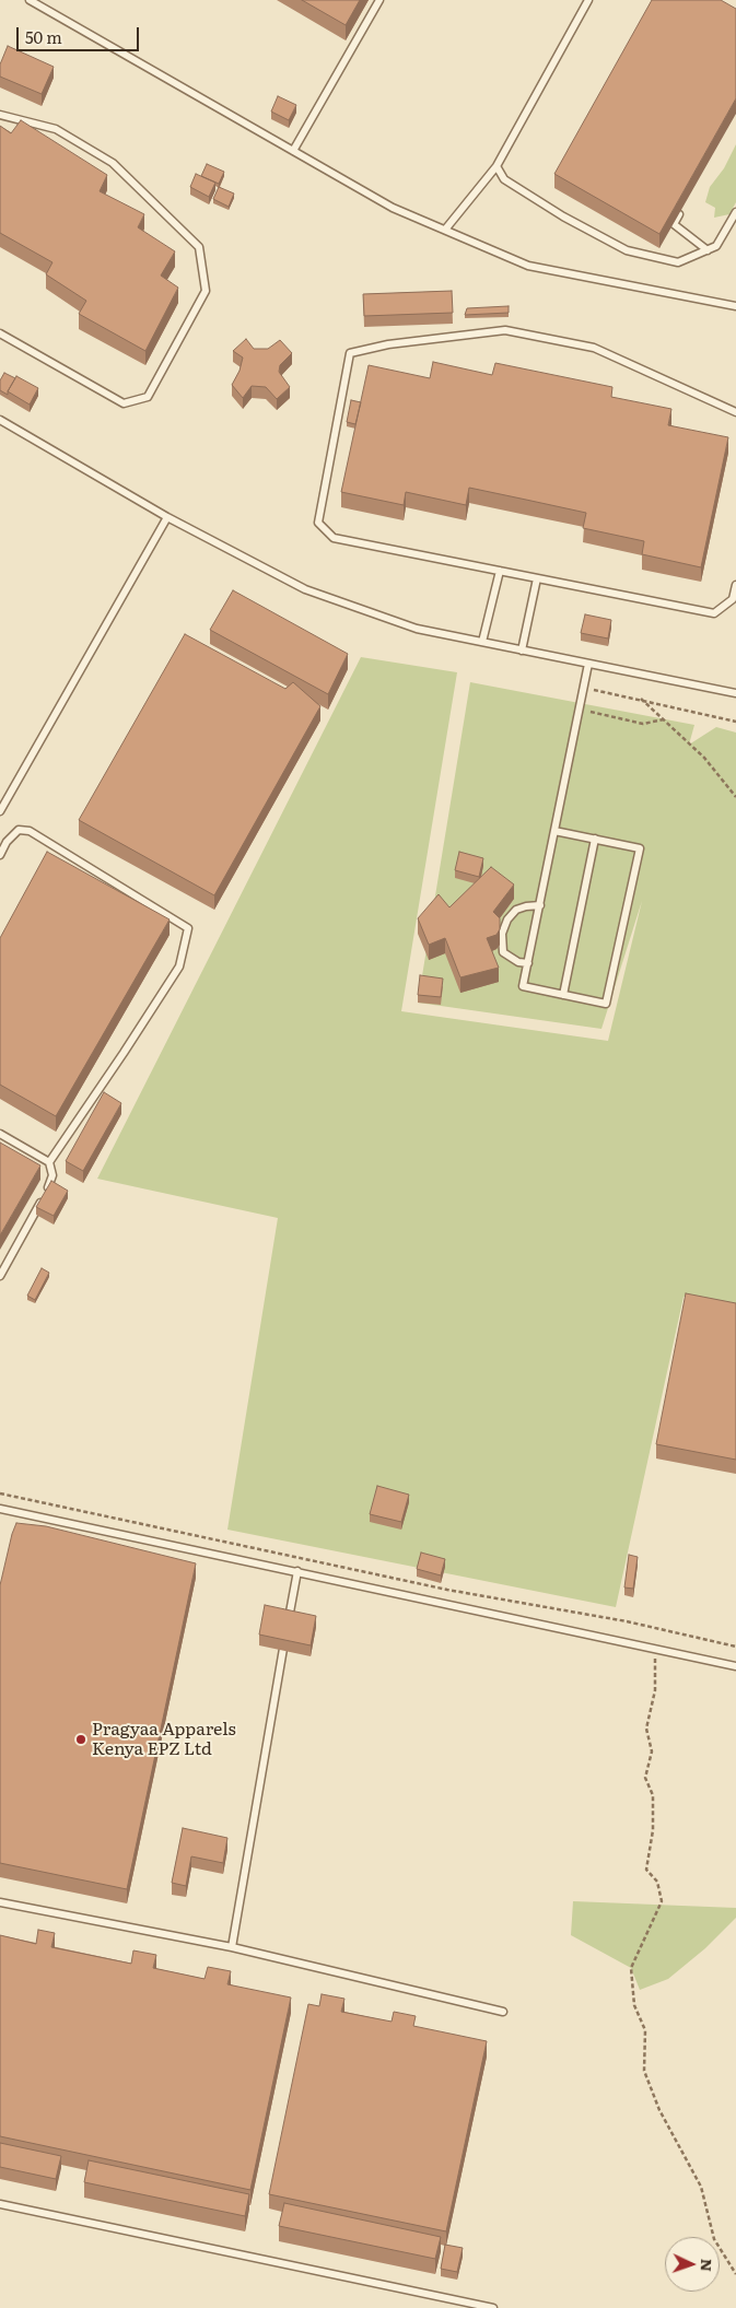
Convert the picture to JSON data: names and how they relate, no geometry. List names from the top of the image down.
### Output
{
  "places": ["Pragyaa Apparels Kenya EPZ Ltd"],
  "scale_bar": "50 m",
  "north": "right"
}
